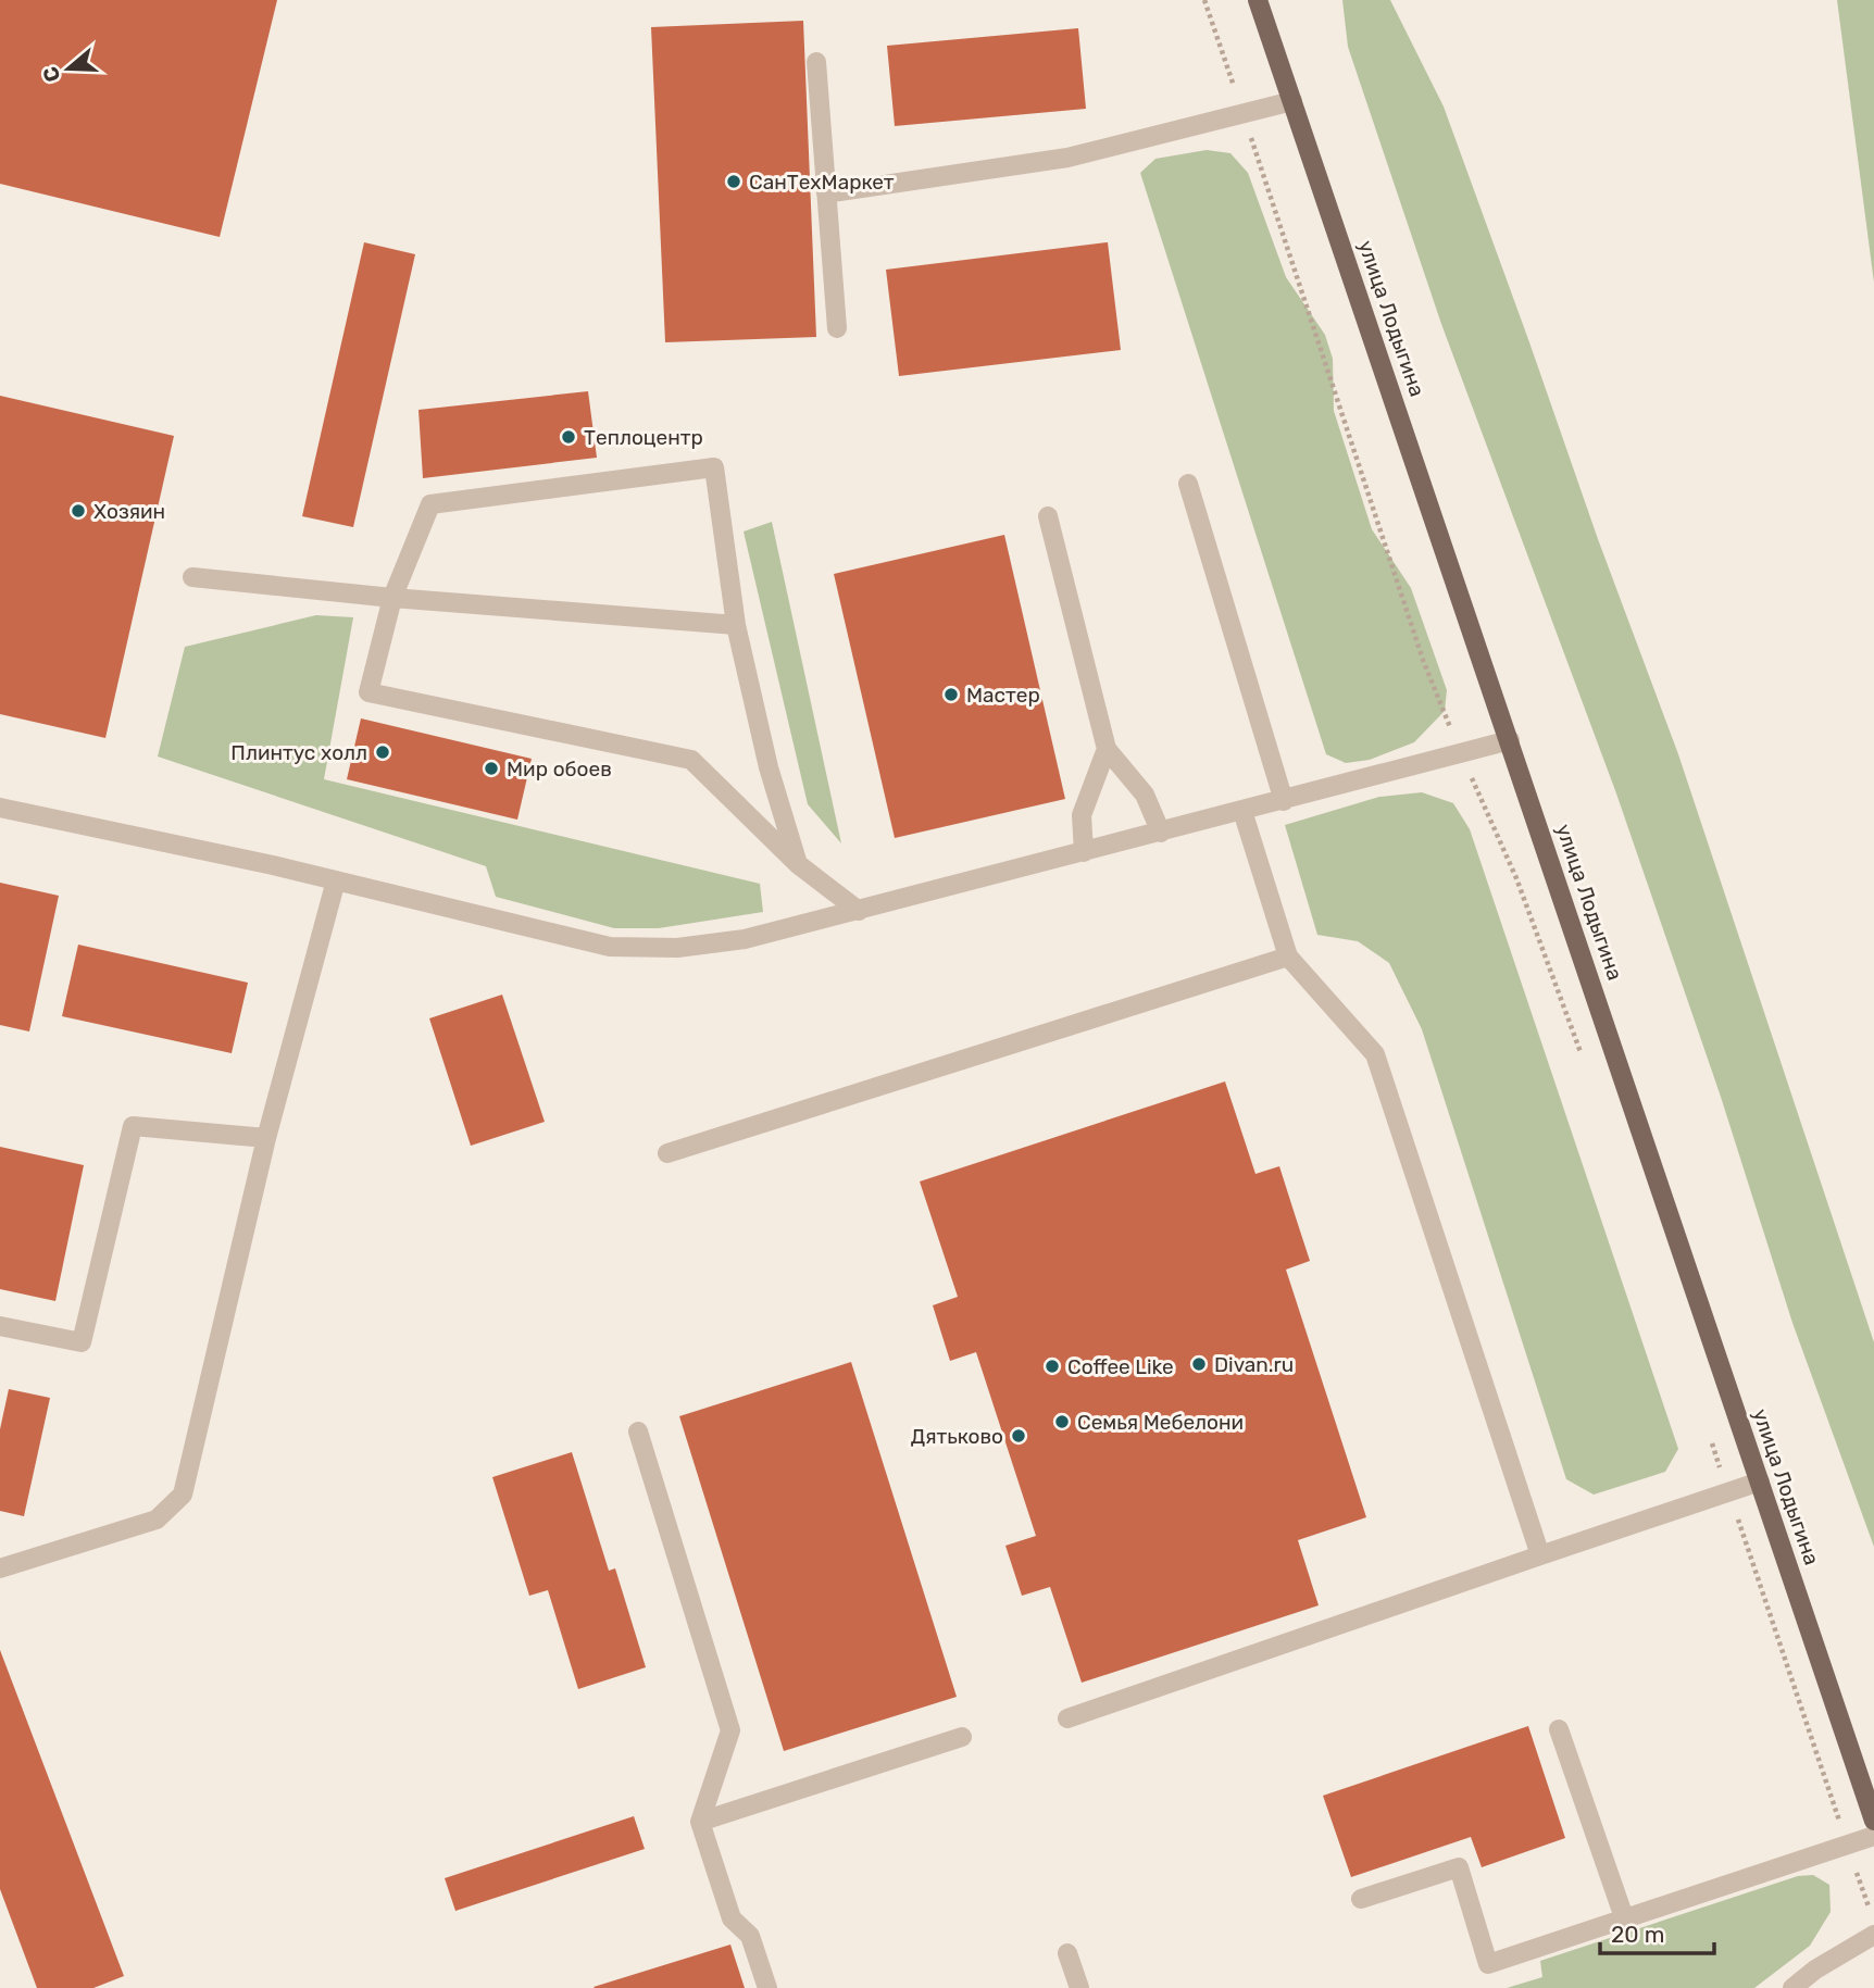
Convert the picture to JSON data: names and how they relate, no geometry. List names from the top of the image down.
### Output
{
  "streets": {
    "main road": ["улица Лодыгина"]
  },
  "places": [
    "СанТехМаркет",
    "Теплоцентр",
    "Хозяин",
    "Мастер",
    "Плинтус холл",
    "Мир обоев",
    "Divan.ru",
    "Coffee Like",
    "Семья Мебелони",
    "Дятьково"
  ],
  "scale_bar": "20 m",
  "north": "left"
}
